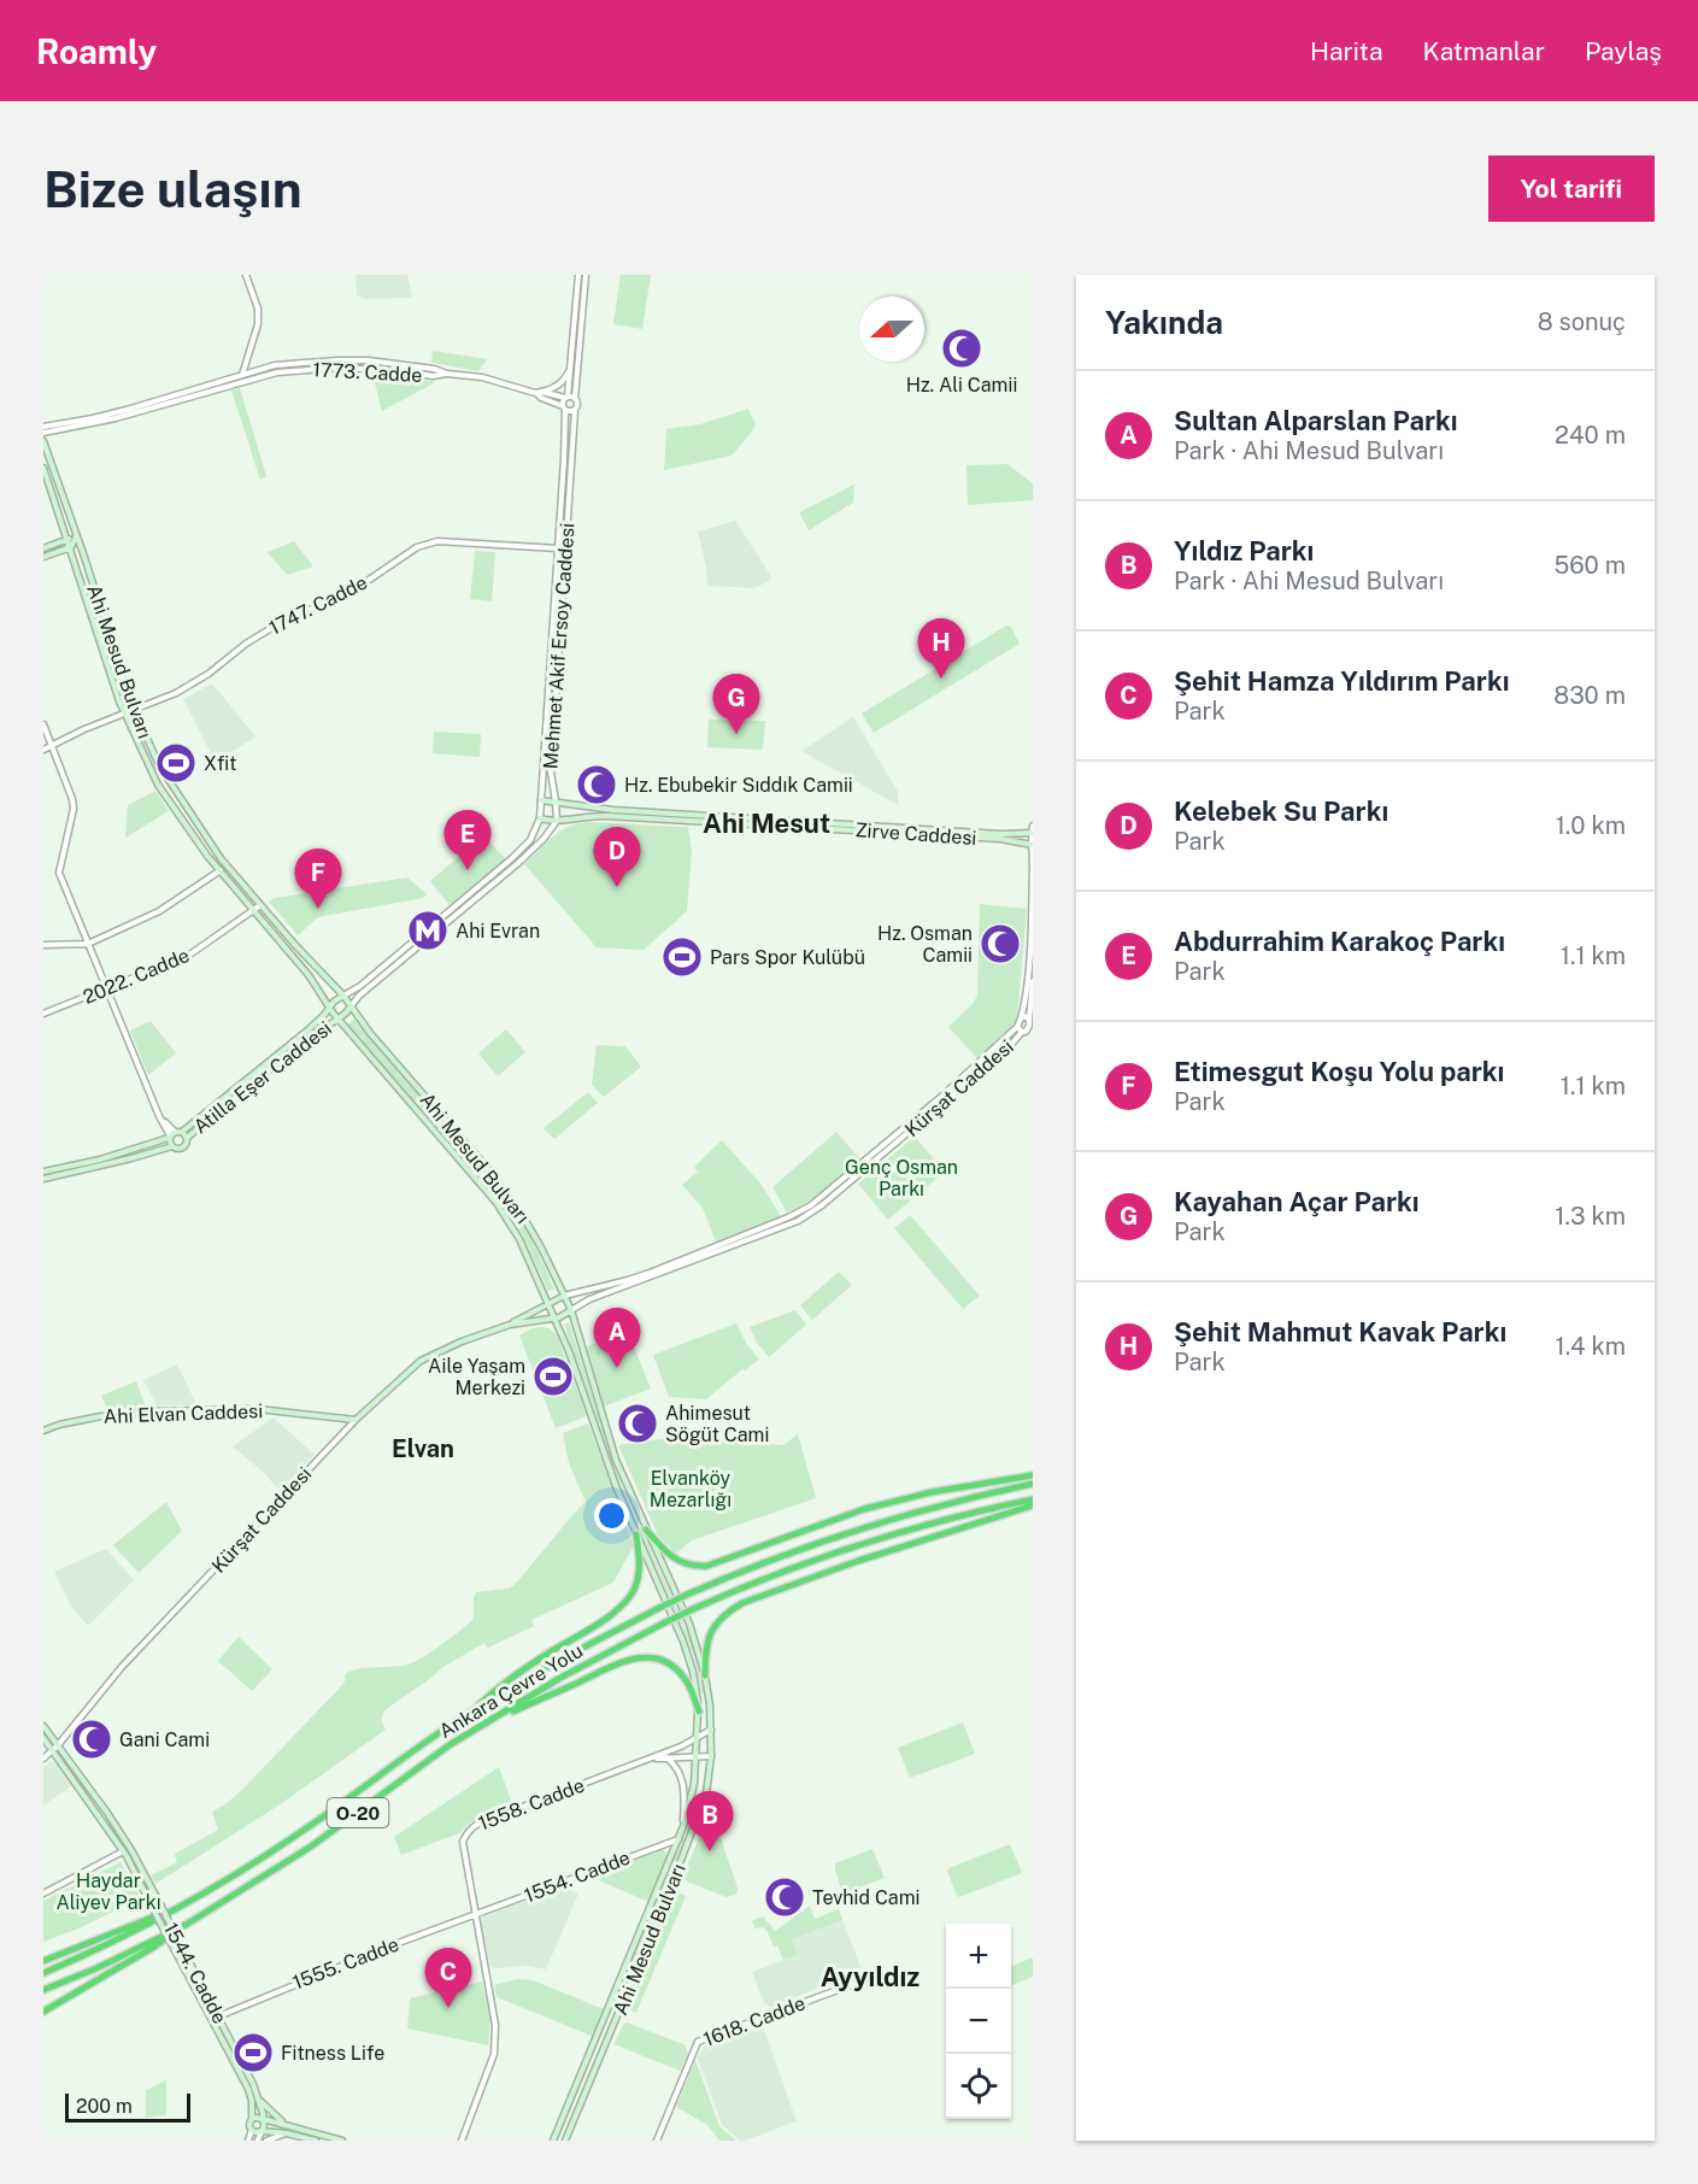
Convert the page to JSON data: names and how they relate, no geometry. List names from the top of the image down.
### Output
{
  "streets": {
    "highway": ["Ankara Çevre Yolu", "O-20"],
    "main road": [
      "Ahi Mesud Bulvarı",
      "Zirve Caddesi",
      "Atilla Eşer Caddesi",
      "Kürşat Caddesi",
      "Ahi Elvan Caddesi",
      "1544. Cadde"
    ],
    "street": [
      "1773. Cadde",
      "1747. Cadde",
      "Mehmet Akif Ersoy Caddesi",
      "2022. Cadde",
      "1558. Cadde",
      "1554. Cadde",
      "1555. Cadde",
      "1618. Cadde"
    ]
  },
  "crossings": [
    ["1773. Cadde", "Mehmet Akif Ersoy Caddesi"],
    ["1747. Cadde", "Mehmet Akif Ersoy Caddesi"],
    ["1747. Cadde", "Ahi Mesud Bulvarı"],
    ["Mehmet Akif Ersoy Caddesi", "Ahi Mesud Bulvarı"],
    ["Mehmet Akif Ersoy Caddesi", "Zirve Caddesi"],
    ["Ahi Mesud Bulvarı", "2022. Cadde"],
    ["Ahi Mesud Bulvarı", "Atilla Eşer Caddesi"],
    ["Ahi Mesud Bulvarı", "Kürşat Caddesi"],
    ["Ahi Mesud Bulvarı", "1554. Cadde"],
    ["Zirve Caddesi", "Kürşat Caddesi"],
    ["Kürşat Caddesi", "Ahi Elvan Caddesi"],
    ["Kürşat Caddesi", "1544. Cadde"],
    ["1558. Cadde", "1554. Cadde"],
    ["1558. Cadde", "1555. Cadde"],
    ["1554. Cadde", "1555. Cadde"],
    ["1555. Cadde", "1544. Cadde"]
  ],
  "districts": ["Ahi Mesut", "Elvan", "Ayyıldız"],
  "parks": ["Genç Osman Parkı", "Elvanköy Mezarlığı", "Haydar Aliyev Parkı"],
  "places": {
    "mosque": [
      "Hz. Ali Camii",
      "Hz. Ebubekir Sıddık Camii",
      "Hz. Osman Camii",
      "Ahimesut Sögüt Cami",
      "Gani Cami",
      "Tevhid Cami"
    ],
    "sports": [
      "Xfit",
      "Pars Spor Kulübü",
      "Aile Yaşam Merkezi",
      "Fitness Life"
    ],
    "metro station": ["Ahi Evran"]
  },
  "scale_bar": "200 m",
  "north": "left",
  "page": {
    "header": "Roamly",
    "nav": ["Harita", "Katmanlar", "Paylaş"],
    "buttons": "Yol tarifi",
    "title": "Bize ulaşın",
    "heading": ["Yakında", "8 sonuç"],
    "list": [
      {
        "mark": "A",
        "name": "Sultan Alparslan Parkı",
        "note": "Park · Ahi Mesud Bulvarı",
        "value": "240 m"
      },
      {
        "mark": "B",
        "name": "Yıldız Parkı",
        "note": "Park · Ahi Mesud Bulvarı",
        "value": "560 m"
      },
      {
        "mark": "C",
        "name": "Şehit Hamza Yıldırım Parkı",
        "note": "Park",
        "value": "830 m"
      },
      {
        "mark": "D",
        "name": "Kelebek Su Parkı",
        "note": "Park",
        "value": "1.0 km"
      },
      {
        "mark": "E",
        "name": "Abdurrahim Karakoç Parkı",
        "note": "Park",
        "value": "1.1 km"
      },
      {
        "mark": "F",
        "name": "Etimesgut Koşu Yolu parkı",
        "note": "Park",
        "value": "1.1 km"
      },
      {
        "mark": "G",
        "name": "Kayahan Açar Parkı",
        "note": "Park",
        "value": "1.3 km"
      },
      {
        "mark": "H",
        "name": "Şehit Mahmut Kavak Parkı",
        "note": "Park",
        "value": "1.4 km"
      }
    ],
    "pins": [
      "H",
      "G",
      "E",
      "D",
      "F",
      "A",
      "B",
      "C"
    ],
    "map_buttons": ["+", "−"],
    "scale": "200 m"
  }
}
